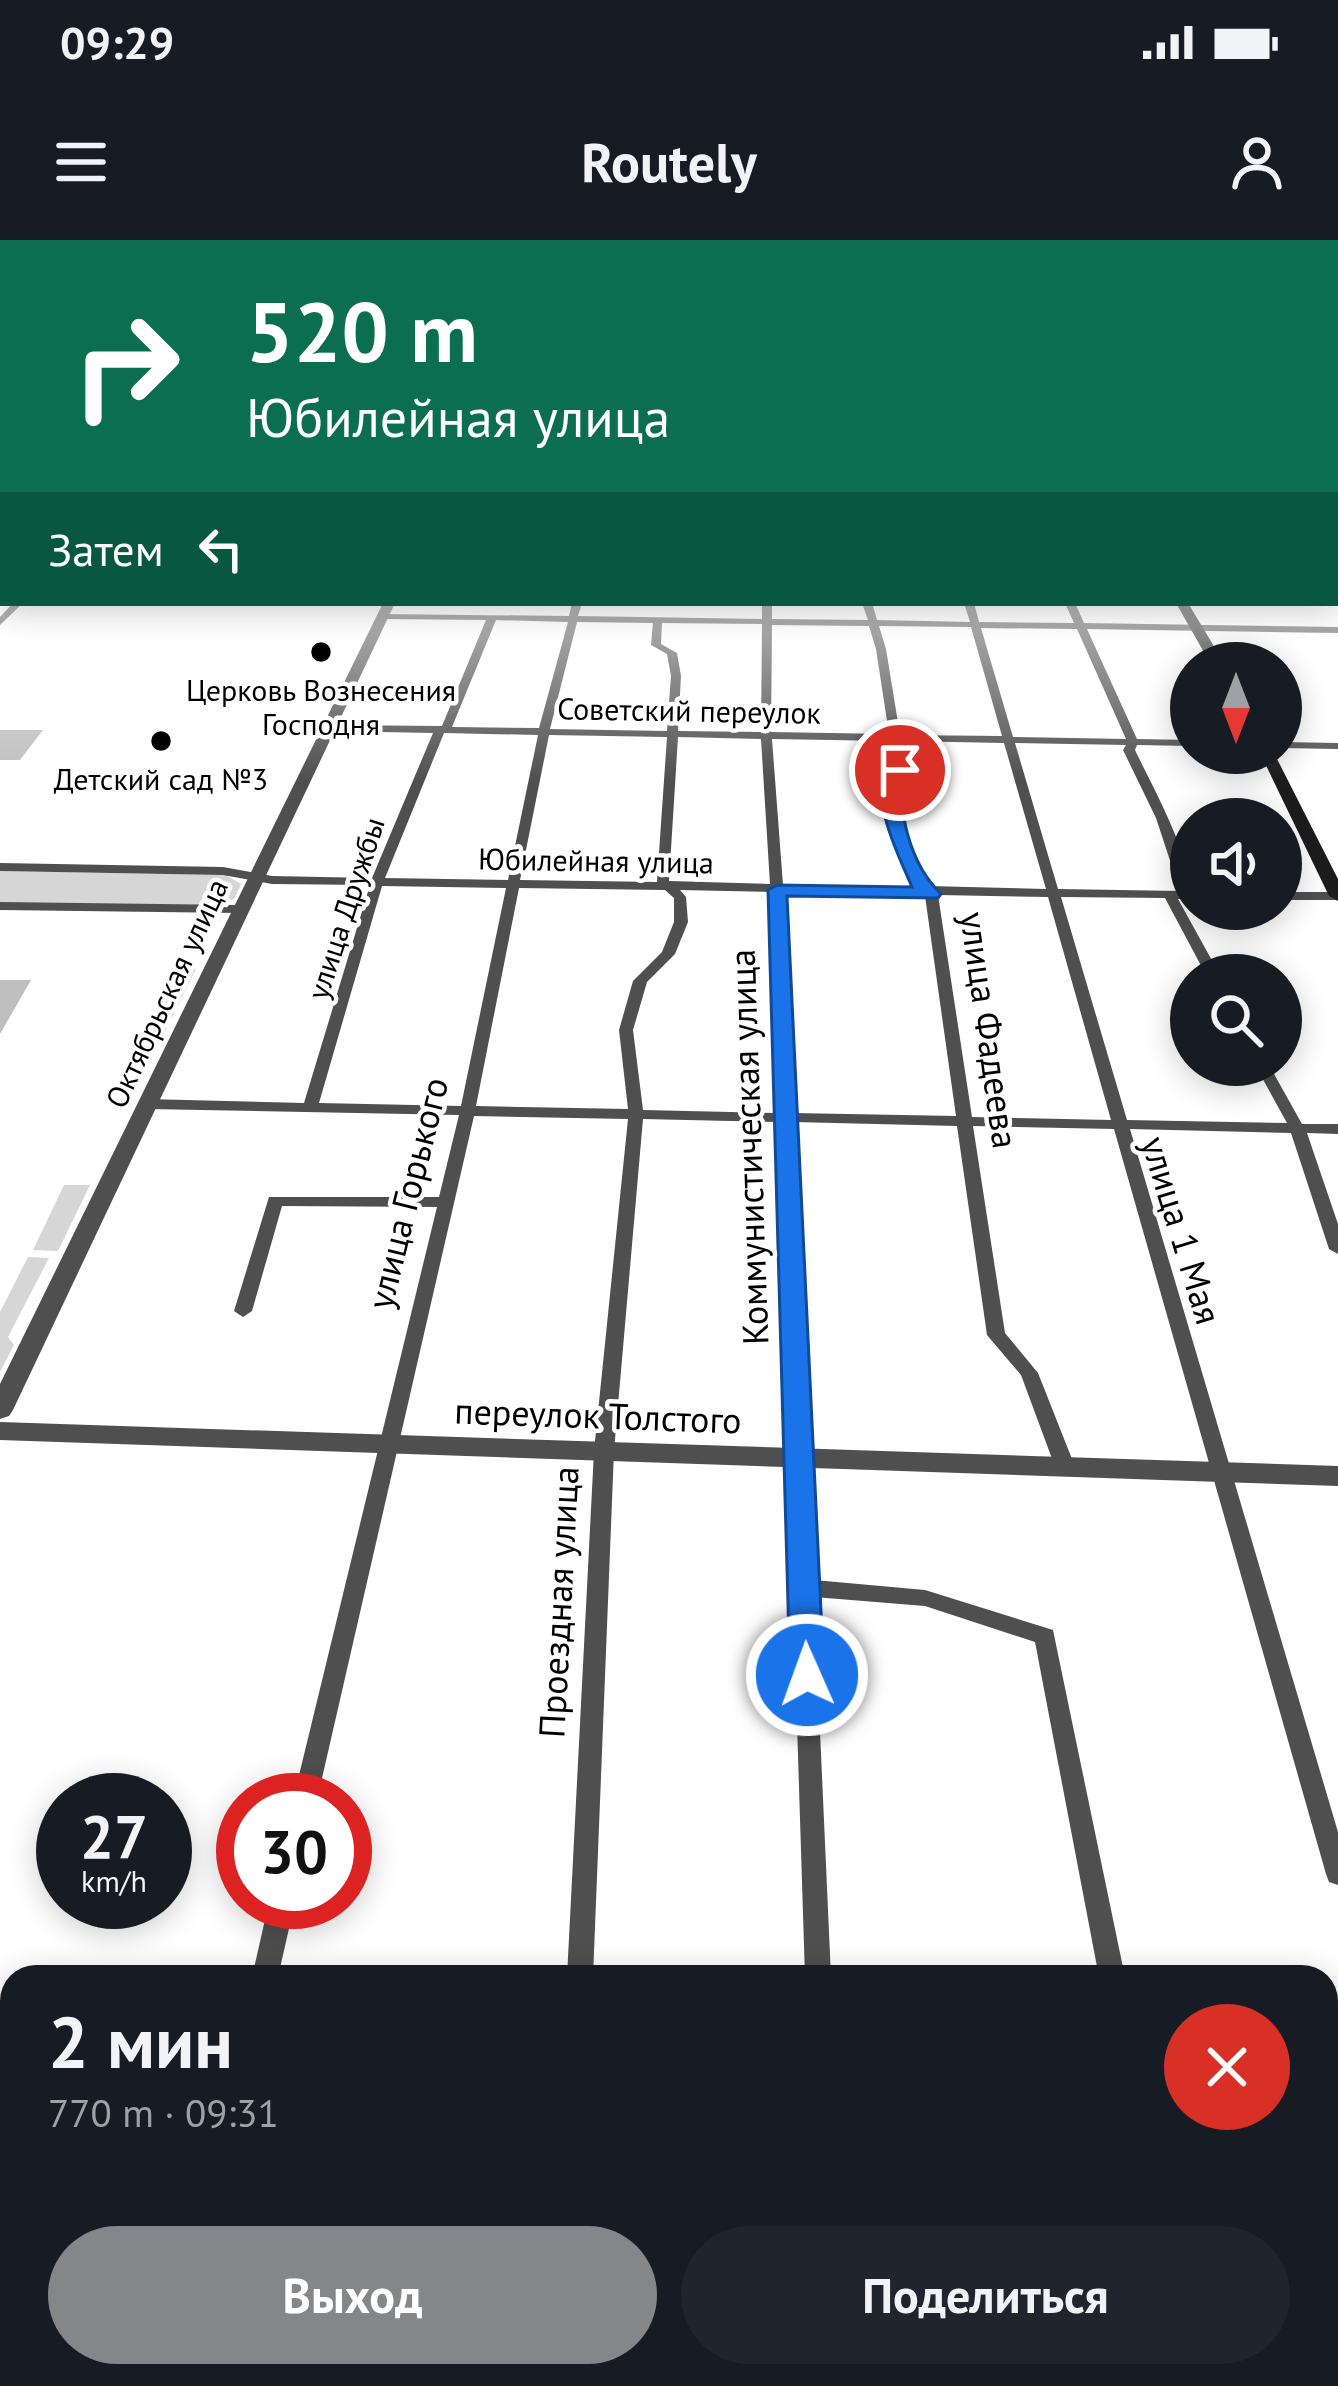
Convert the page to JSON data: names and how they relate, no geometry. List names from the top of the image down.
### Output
{
  "streets": {
    "street": [
      "Советский переулок",
      "Юбилейная улица",
      "улица Дружбы",
      "Октябрьская улица",
      "улица Фадеева",
      "Коммунистическая улица",
      "улица Горького",
      "улица 1 Мая",
      "переулок Толстого",
      "Проездная улица"
    ]
  },
  "crossings": [
    ["Советский переулок", "улица Дружбы"],
    ["Советский переулок", "Октябрьская улица"],
    ["Советский переулок", "улица Фадеева"],
    ["Советский переулок", "Коммунистическая улица"],
    ["Советский переулок", "улица Горького"],
    ["Советский переулок", "улица 1 Мая"],
    ["Советский переулок", "Проездная улица"],
    ["Юбилейная улица", "улица Дружбы"],
    ["Юбилейная улица", "Октябрьская улица"],
    ["Юбилейная улица", "улица Фадеева"],
    ["Юбилейная улица", "Коммунистическая улица"],
    ["Юбилейная улица", "улица Горького"],
    ["Юбилейная улица", "улица 1 Мая"],
    ["Юбилейная улица", "Проездная улица"],
    ["улица Фадеева", "переулок Толстого"],
    ["Коммунистическая улица", "переулок Толстого"],
    ["улица Горького", "переулок Толстого"],
    ["улица 1 Мая", "переулок Толстого"],
    ["переулок Толстого", "Проездная улица"]
  ],
  "places": ["Церковь Вознесения Господня", "Детский сад №3"],
  "north": "bottom",
  "page": {
    "status": "09:29",
    "header": "Routely",
    "turn": ["520 m", "Юбилейная улица"],
    "then": "Затем",
    "speed": "27 km/h",
    "limit": "30",
    "heading": ["2 мин", "770 m · 09:31"],
    "buttons": ["Выход", "Поделиться"]
  }
}
